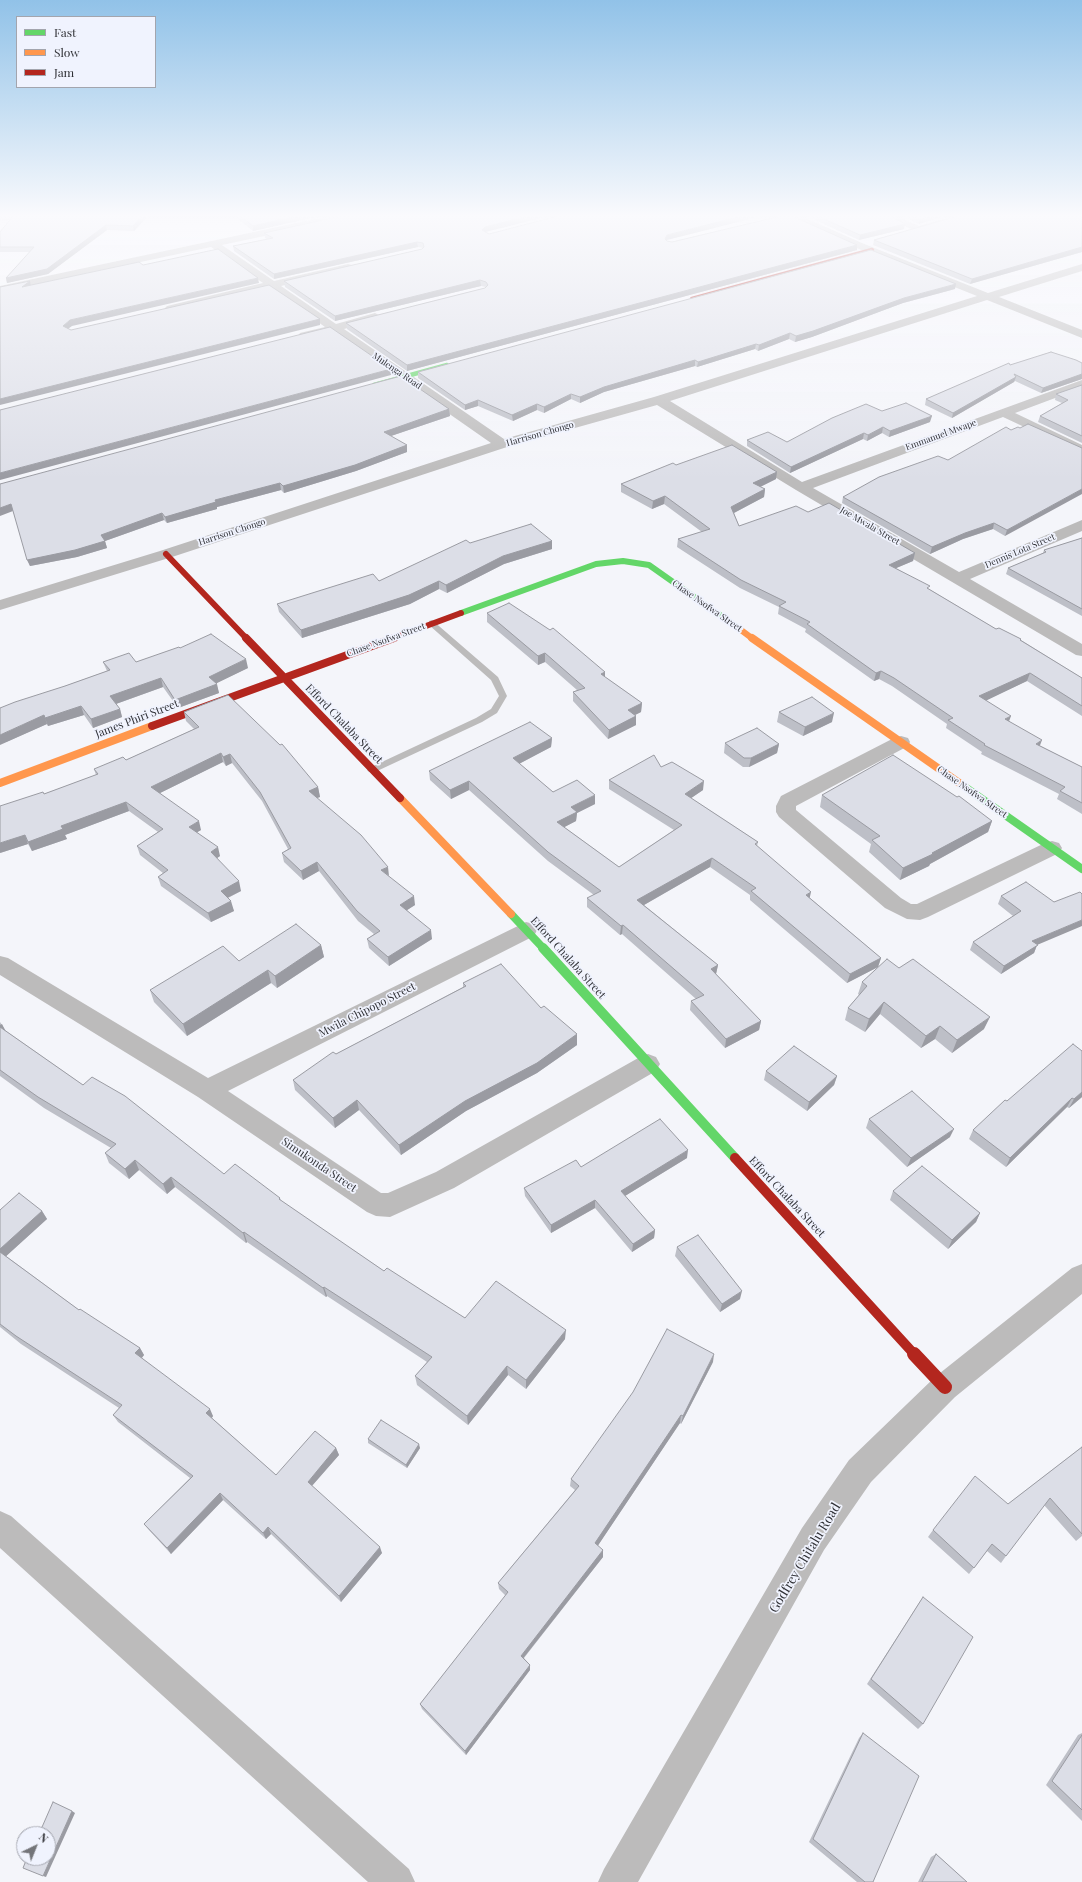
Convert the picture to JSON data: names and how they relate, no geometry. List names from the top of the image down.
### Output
{
  "streets": {
    "street": [
      "Mulenga Road",
      "Harrison Chongo",
      "Emmanuel Mwape",
      "Joe Mwala Street",
      "Dennis Lota Street",
      "Chase Nsofwa Street",
      "James Phiri Street",
      "Efford Chalaba Street",
      "Mwila Chipopo Street",
      "Simukonda Street",
      "Godfrey Chitalu Road"
    ]
  },
  "crossings": [
    ["Mulenga Road", "Harrison Chongo"],
    ["Harrison Chongo", "Joe Mwala Street"],
    ["Harrison Chongo", "Efford Chalaba Street"],
    ["Emmanuel Mwape", "Joe Mwala Street"],
    ["Joe Mwala Street", "Dennis Lota Street"],
    ["Chase Nsofwa Street", "James Phiri Street"],
    ["Chase Nsofwa Street", "Efford Chalaba Street"],
    ["James Phiri Street", "Efford Chalaba Street"],
    ["Efford Chalaba Street", "Mwila Chipopo Street"],
    ["Efford Chalaba Street", "Simukonda Street"],
    ["Efford Chalaba Street", "Godfrey Chitalu Road"],
    ["Mwila Chipopo Street", "Simukonda Street"]
  ],
  "legend": ["Fast", "Slow", "Jam"],
  "north": "top right"
}
